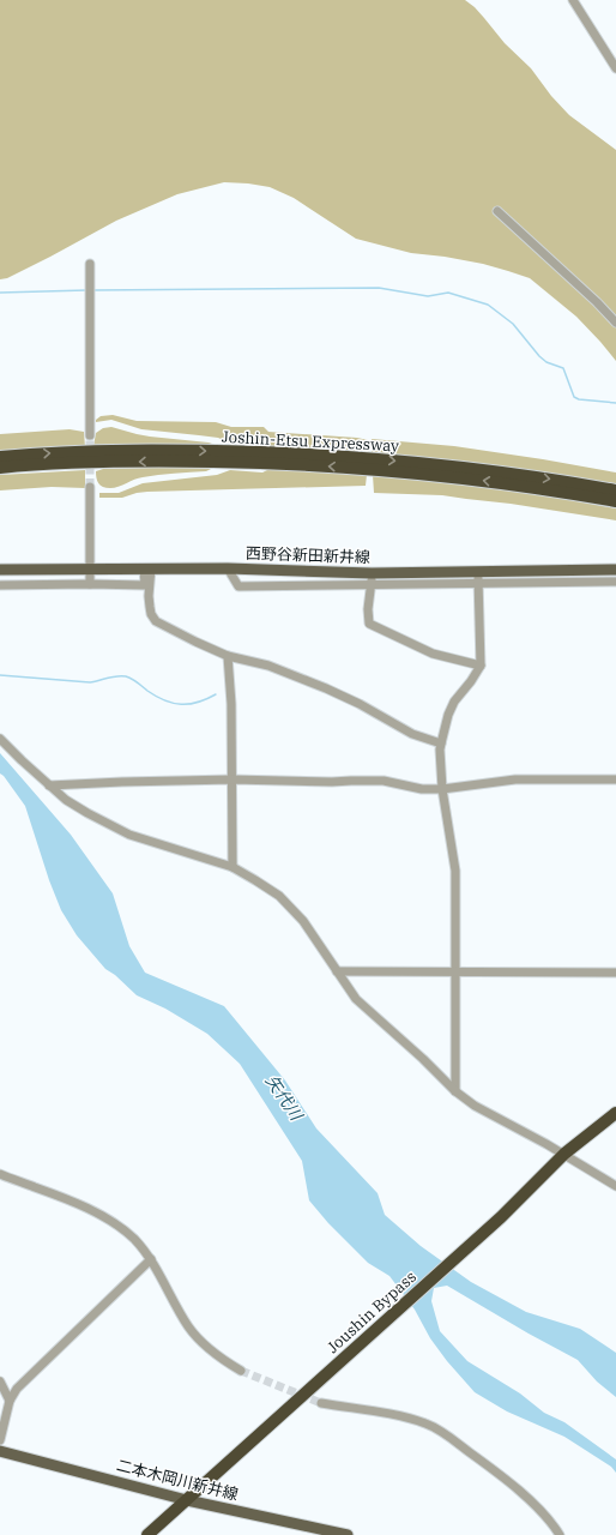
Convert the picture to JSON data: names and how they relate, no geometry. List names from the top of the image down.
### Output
{
  "streets": {
    "highway": ["Joshin-Etsu Expressway", "Joushin Bypass"],
    "main road": ["西野谷新田新井線", "二本木岡川新井線"]
  },
  "crossings": [
    ["Joushin Bypass", "二本木岡川新井線"]
  ],
  "water": ["矢代川"]
}
